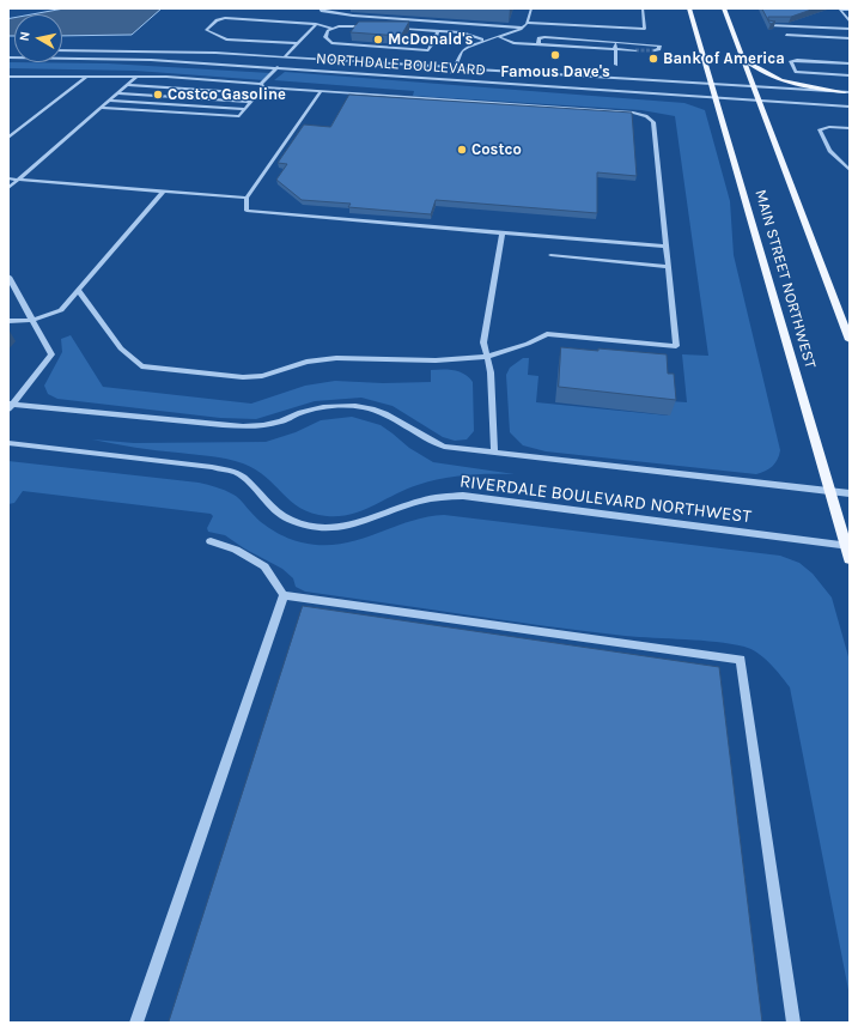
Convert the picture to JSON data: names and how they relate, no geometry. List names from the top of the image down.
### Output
{
  "streets": {
    "main road": ["MAIN STREET NORTHWEST"],
    "street": ["NORTHDALE BOULEVARD", "RIVERDALE BOULEVARD NORTHWEST"]
  },
  "crossings": [
    ["NORTHDALE BOULEVARD", "MAIN STREET NORTHWEST"],
    ["MAIN STREET NORTHWEST", "RIVERDALE BOULEVARD NORTHWEST"]
  ],
  "places": [
    "McDonald's",
    "Famous Dave's",
    "Bank of America",
    "Costco Gasoline",
    "Costco"
  ],
  "north": "left"
}
